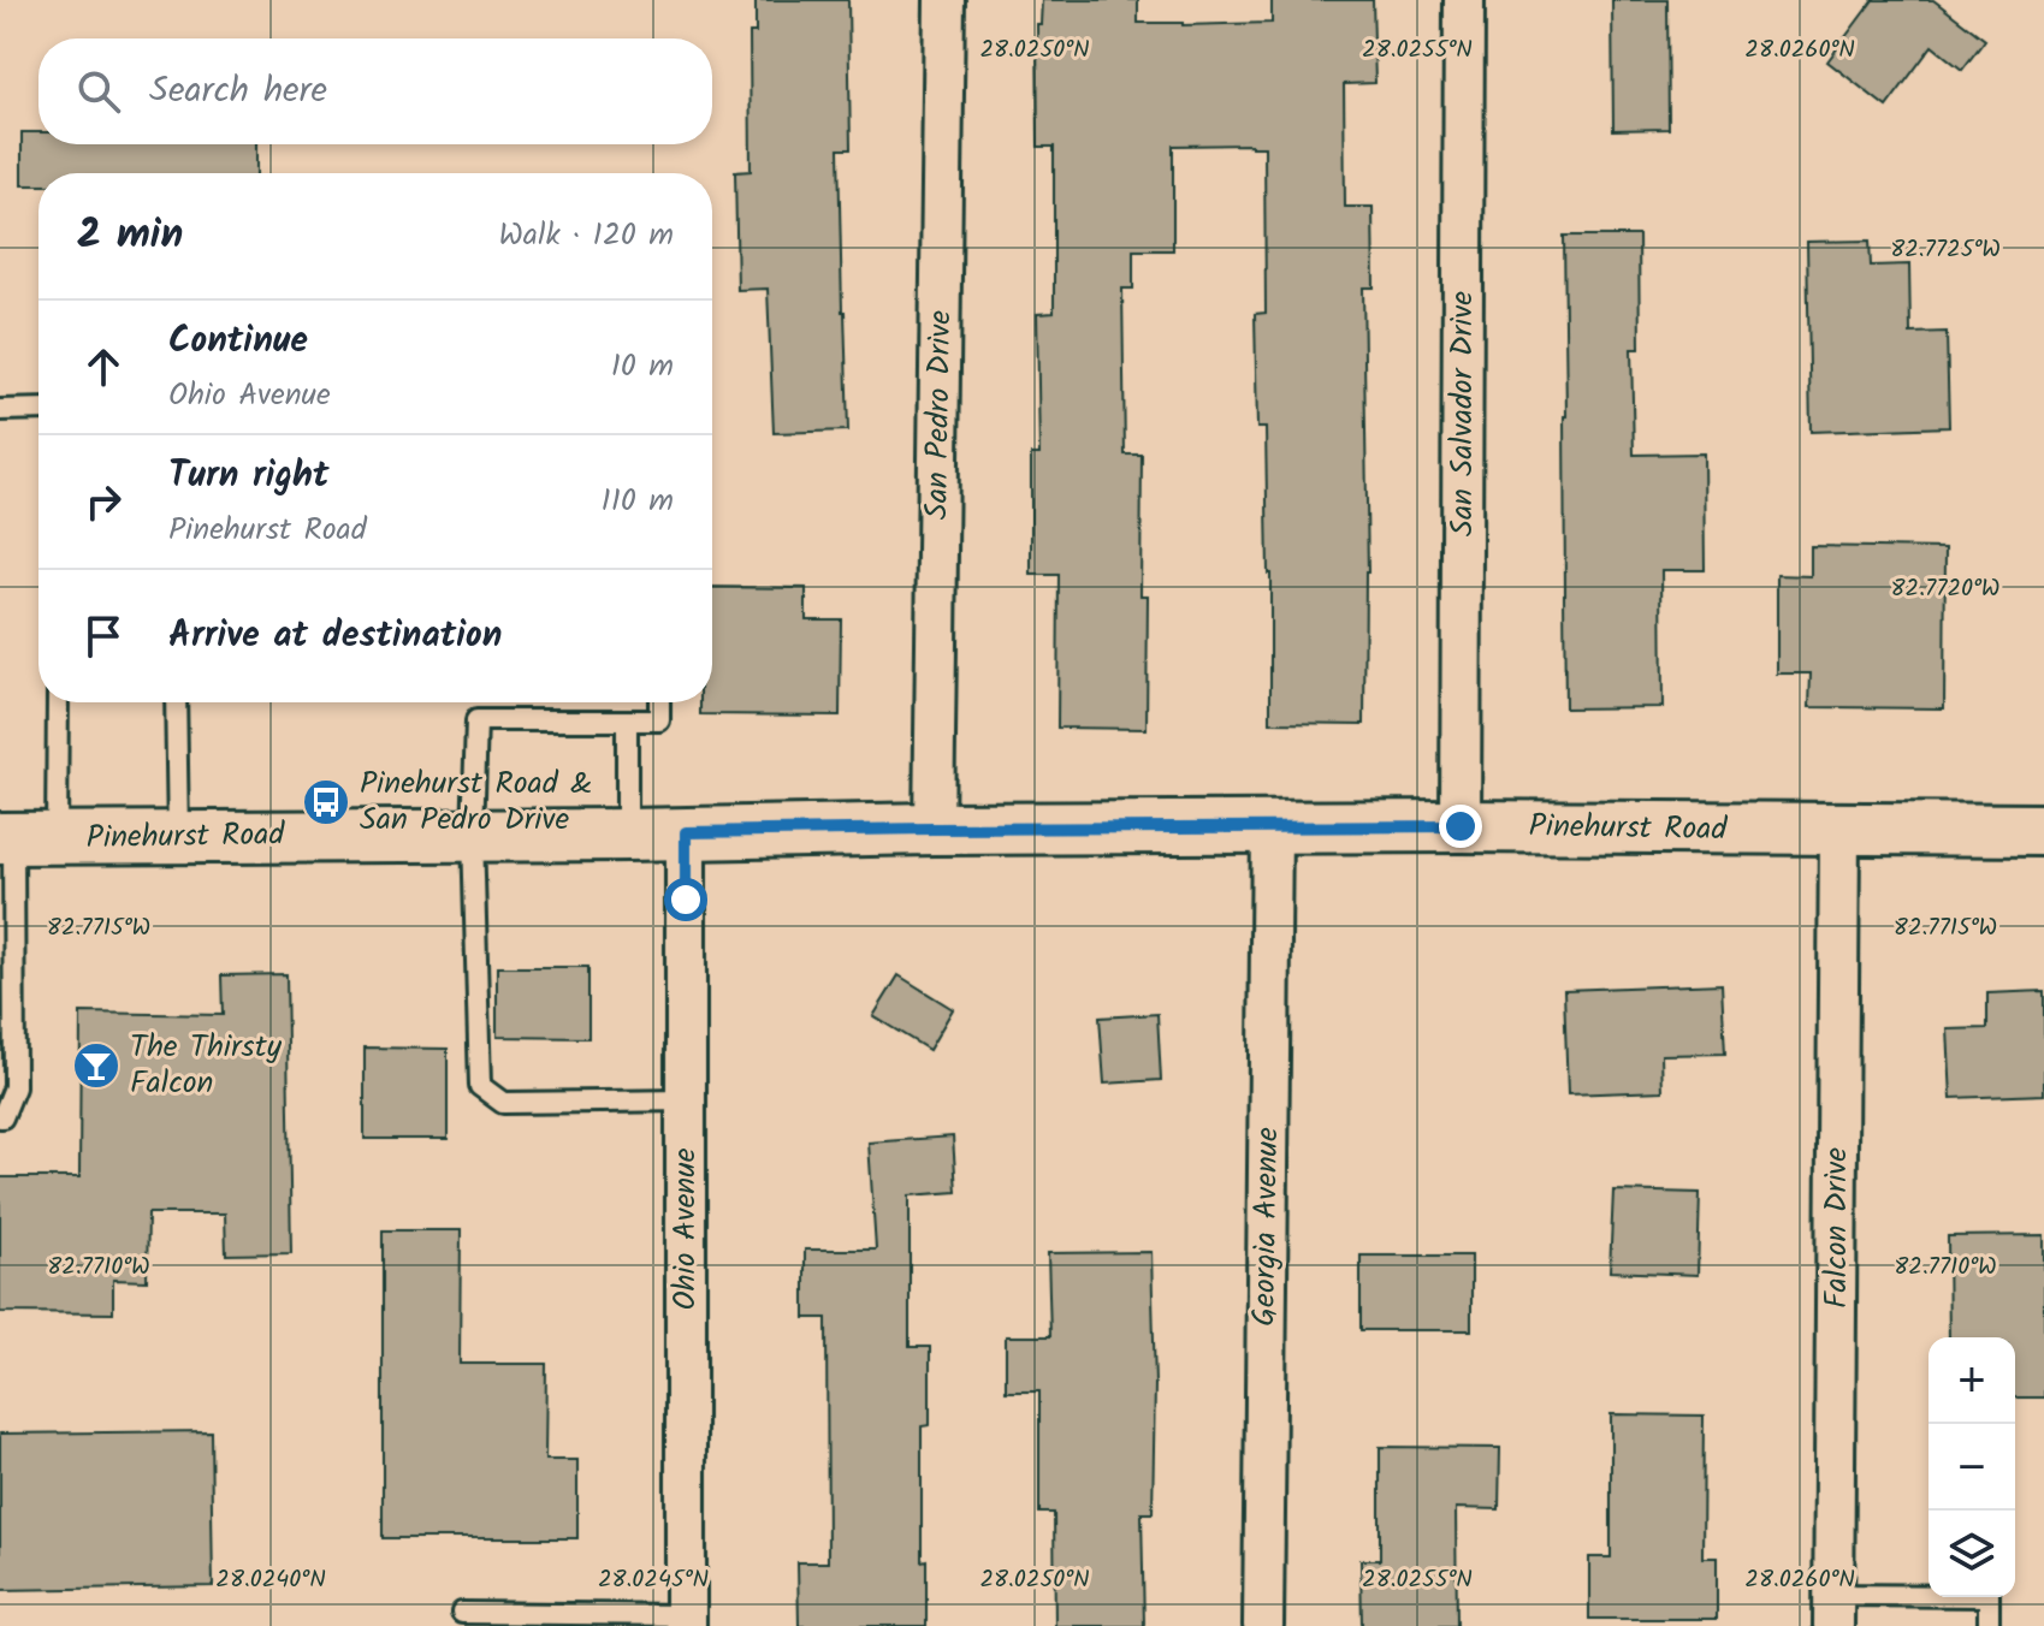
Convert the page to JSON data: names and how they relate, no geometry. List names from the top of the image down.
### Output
{
  "streets": {
    "street": [
      "San Salvador Drive",
      "San Pedro Drive",
      "Pinehurst Road",
      "Georgia Avenue",
      "Falcon Drive",
      "Ohio Avenue"
    ]
  },
  "crossings": [
    ["San Salvador Drive", "Pinehurst Road"],
    ["San Pedro Drive", "Pinehurst Road"],
    ["Pinehurst Road", "Georgia Avenue"],
    ["Pinehurst Road", "Falcon Drive"],
    ["Pinehurst Road", "Ohio Avenue"]
  ],
  "places": {
    "bus stop": ["Pinehurst Road & San Pedro Drive"],
    "bar": ["The Thirsty Falcon"]
  },
  "page": {
    "search": "Search here",
    "heading": ["2 min", "Walk · 120 m"],
    "list": [
      ["Continue", "Ohio Avenue", "10 m"],
      ["Turn right", "Pinehurst Road", "110 m"],
      "Arrive at destination"
    ],
    "map_buttons": ["+", "−"]
  },
  "coordinates": [
    "28.0250°N",
    "28.0255°N",
    "28.0260°N",
    "82.7725°W",
    "82.7720°W",
    "82.7715°W",
    "82.7710°W",
    "28.0240°N",
    "28.0245°N"
  ]
}
